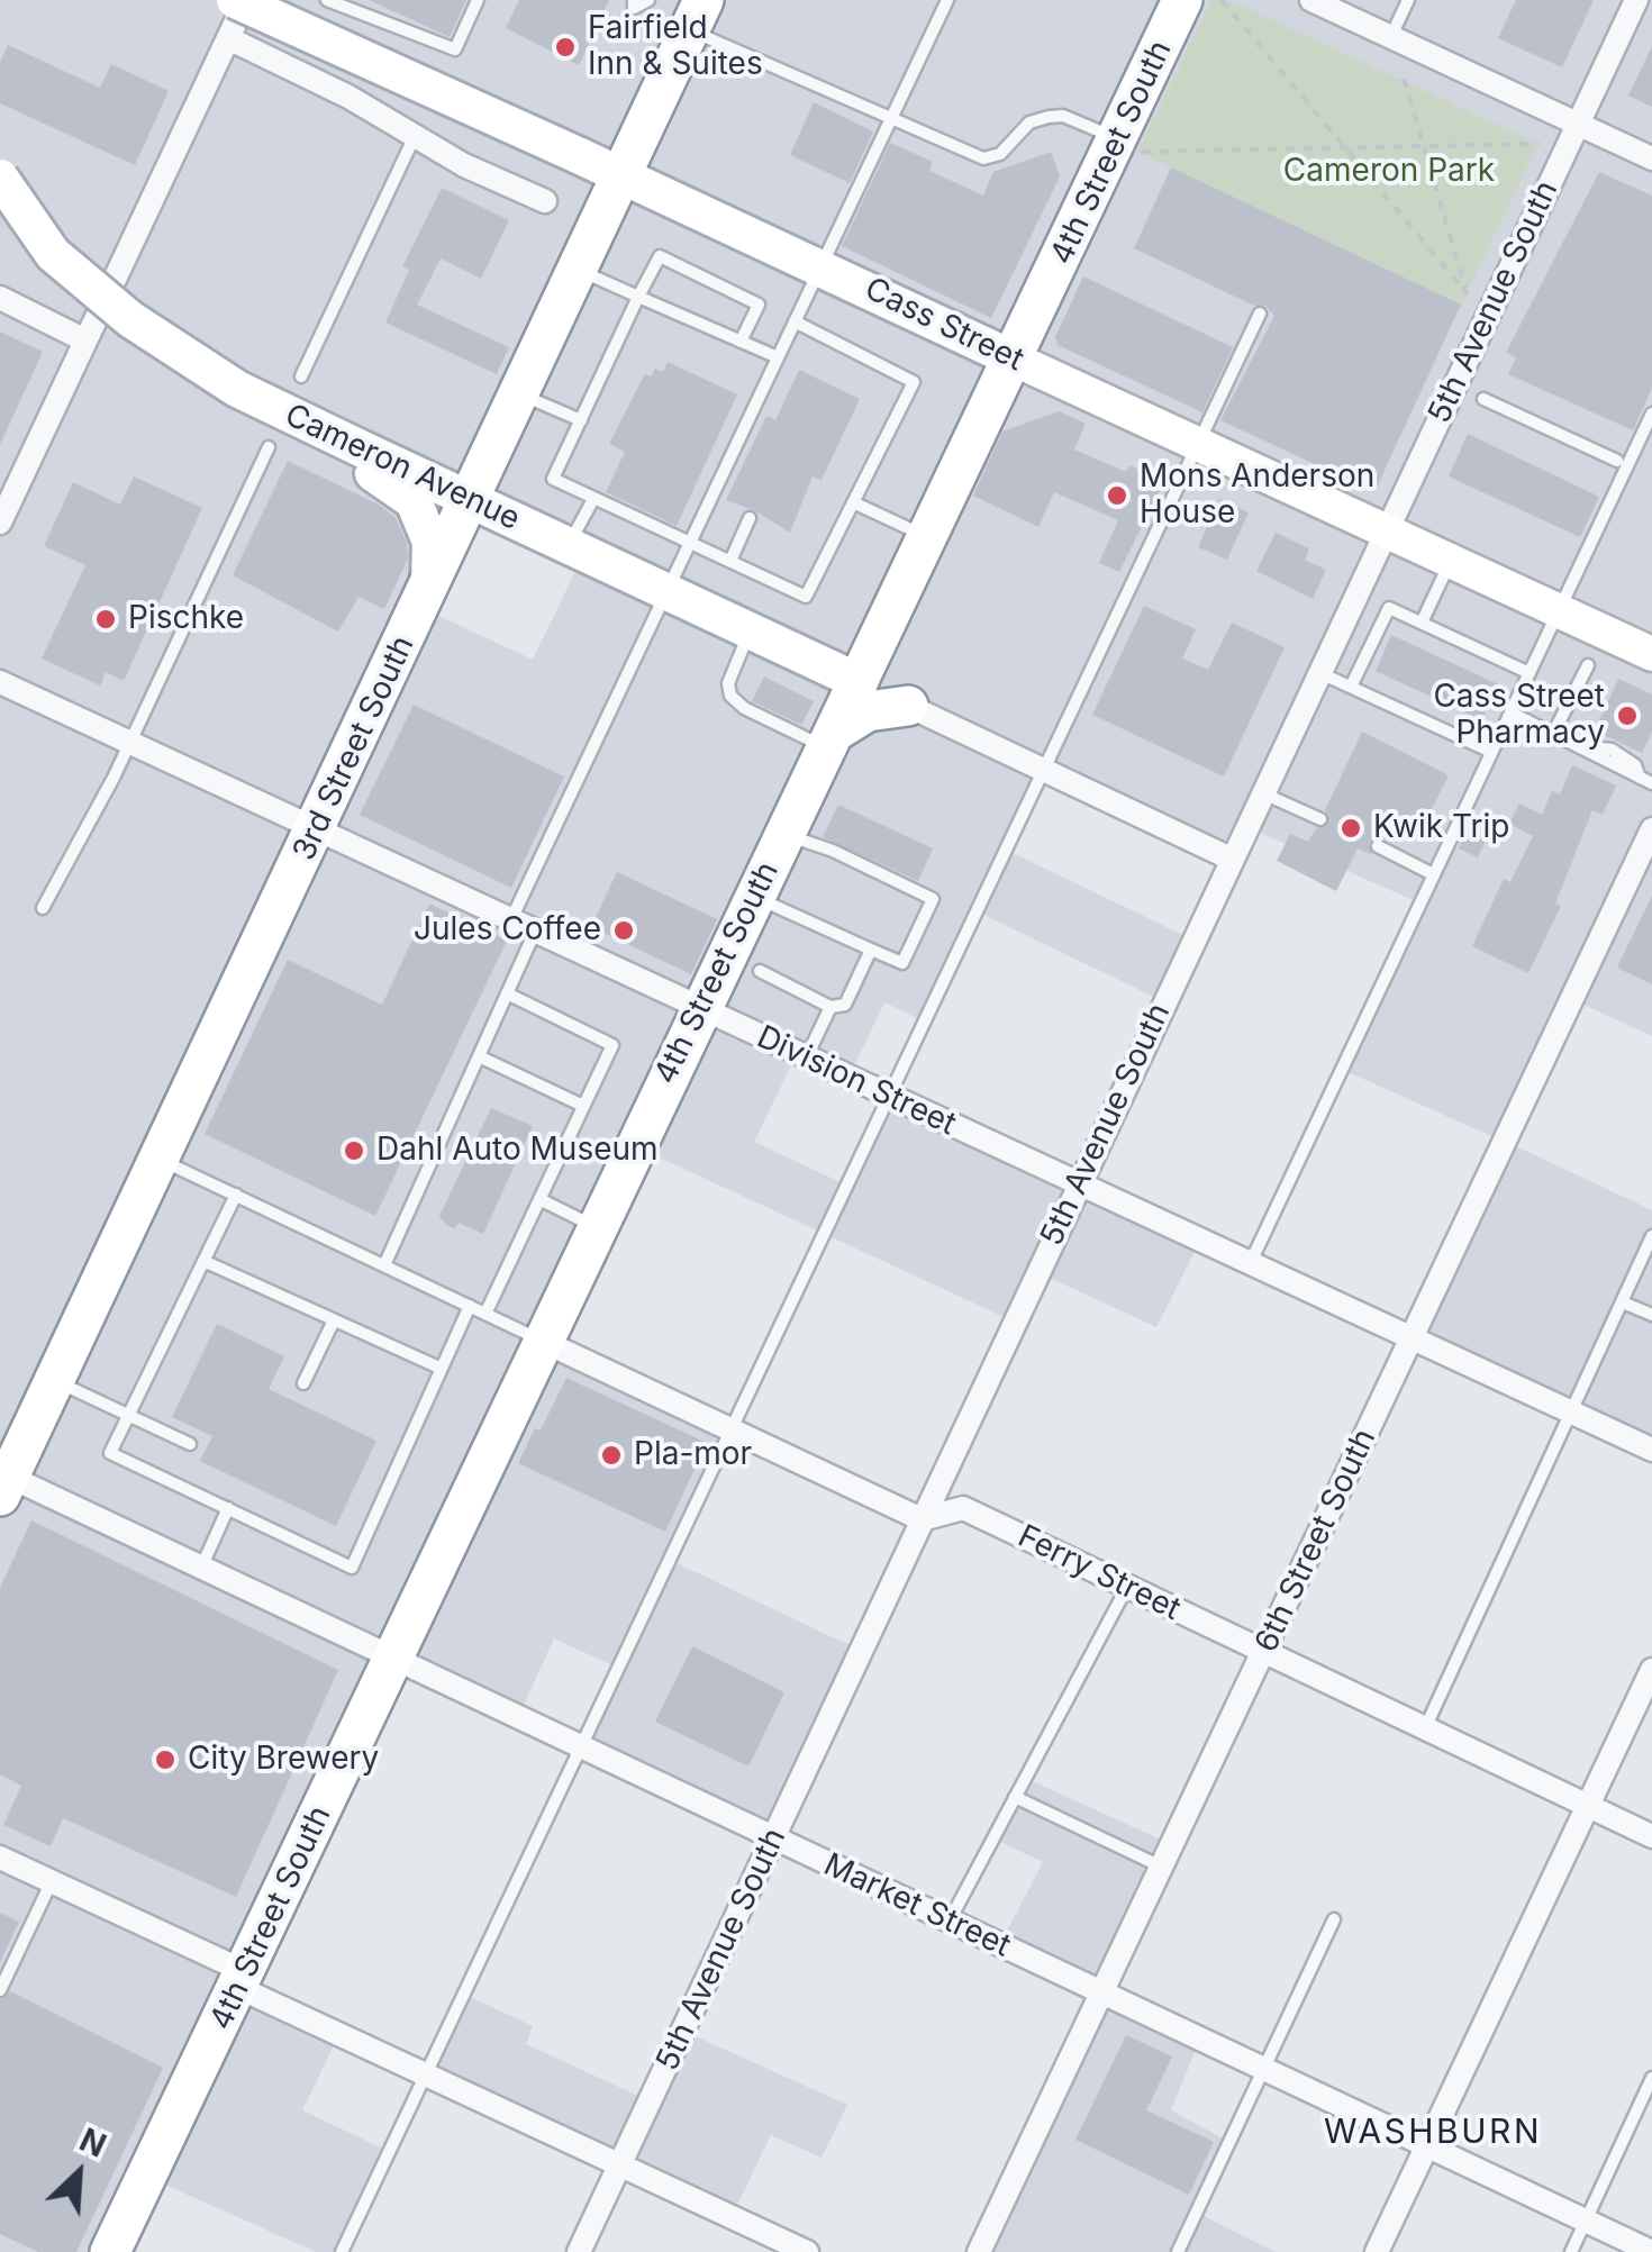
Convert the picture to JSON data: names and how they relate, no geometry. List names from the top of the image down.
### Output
{
  "streets": {
    "highway": ["4th Street South", "3rd Street South"],
    "main road": ["Cass Street", "Cameron Avenue"],
    "street": [
      "5th Avenue South",
      "Division Street",
      "6th Street South",
      "Ferry Street",
      "Market Street"
    ]
  },
  "crossings": [
    ["4th Street South", "Cass Street"],
    ["4th Street South", "Cameron Avenue"],
    ["4th Street South", "Division Street"],
    ["4th Street South", "Market Street"],
    ["5th Avenue South", "Cass Street"],
    ["5th Avenue South", "Division Street"],
    ["5th Avenue South", "Ferry Street"],
    ["5th Avenue South", "Market Street"],
    ["Cass Street", "3rd Street South"],
    ["Cameron Avenue", "3rd Street South"],
    ["3rd Street South", "Division Street"],
    ["3rd Street South", "Market Street"],
    ["Division Street", "6th Street South"],
    ["6th Street South", "Ferry Street"],
    ["6th Street South", "Market Street"]
  ],
  "districts": ["WASHBURN"],
  "parks": ["Cameron Park"],
  "places": [
    "Fairfield Inn & Suites",
    "Mons Anderson House",
    "Pischke",
    "Cass Street Pharmacy",
    "Kwik Trip",
    "Jules Coffee",
    "Dahl Auto Museum",
    "Pla-mor",
    "City Brewery"
  ],
  "north": "top right"
}
